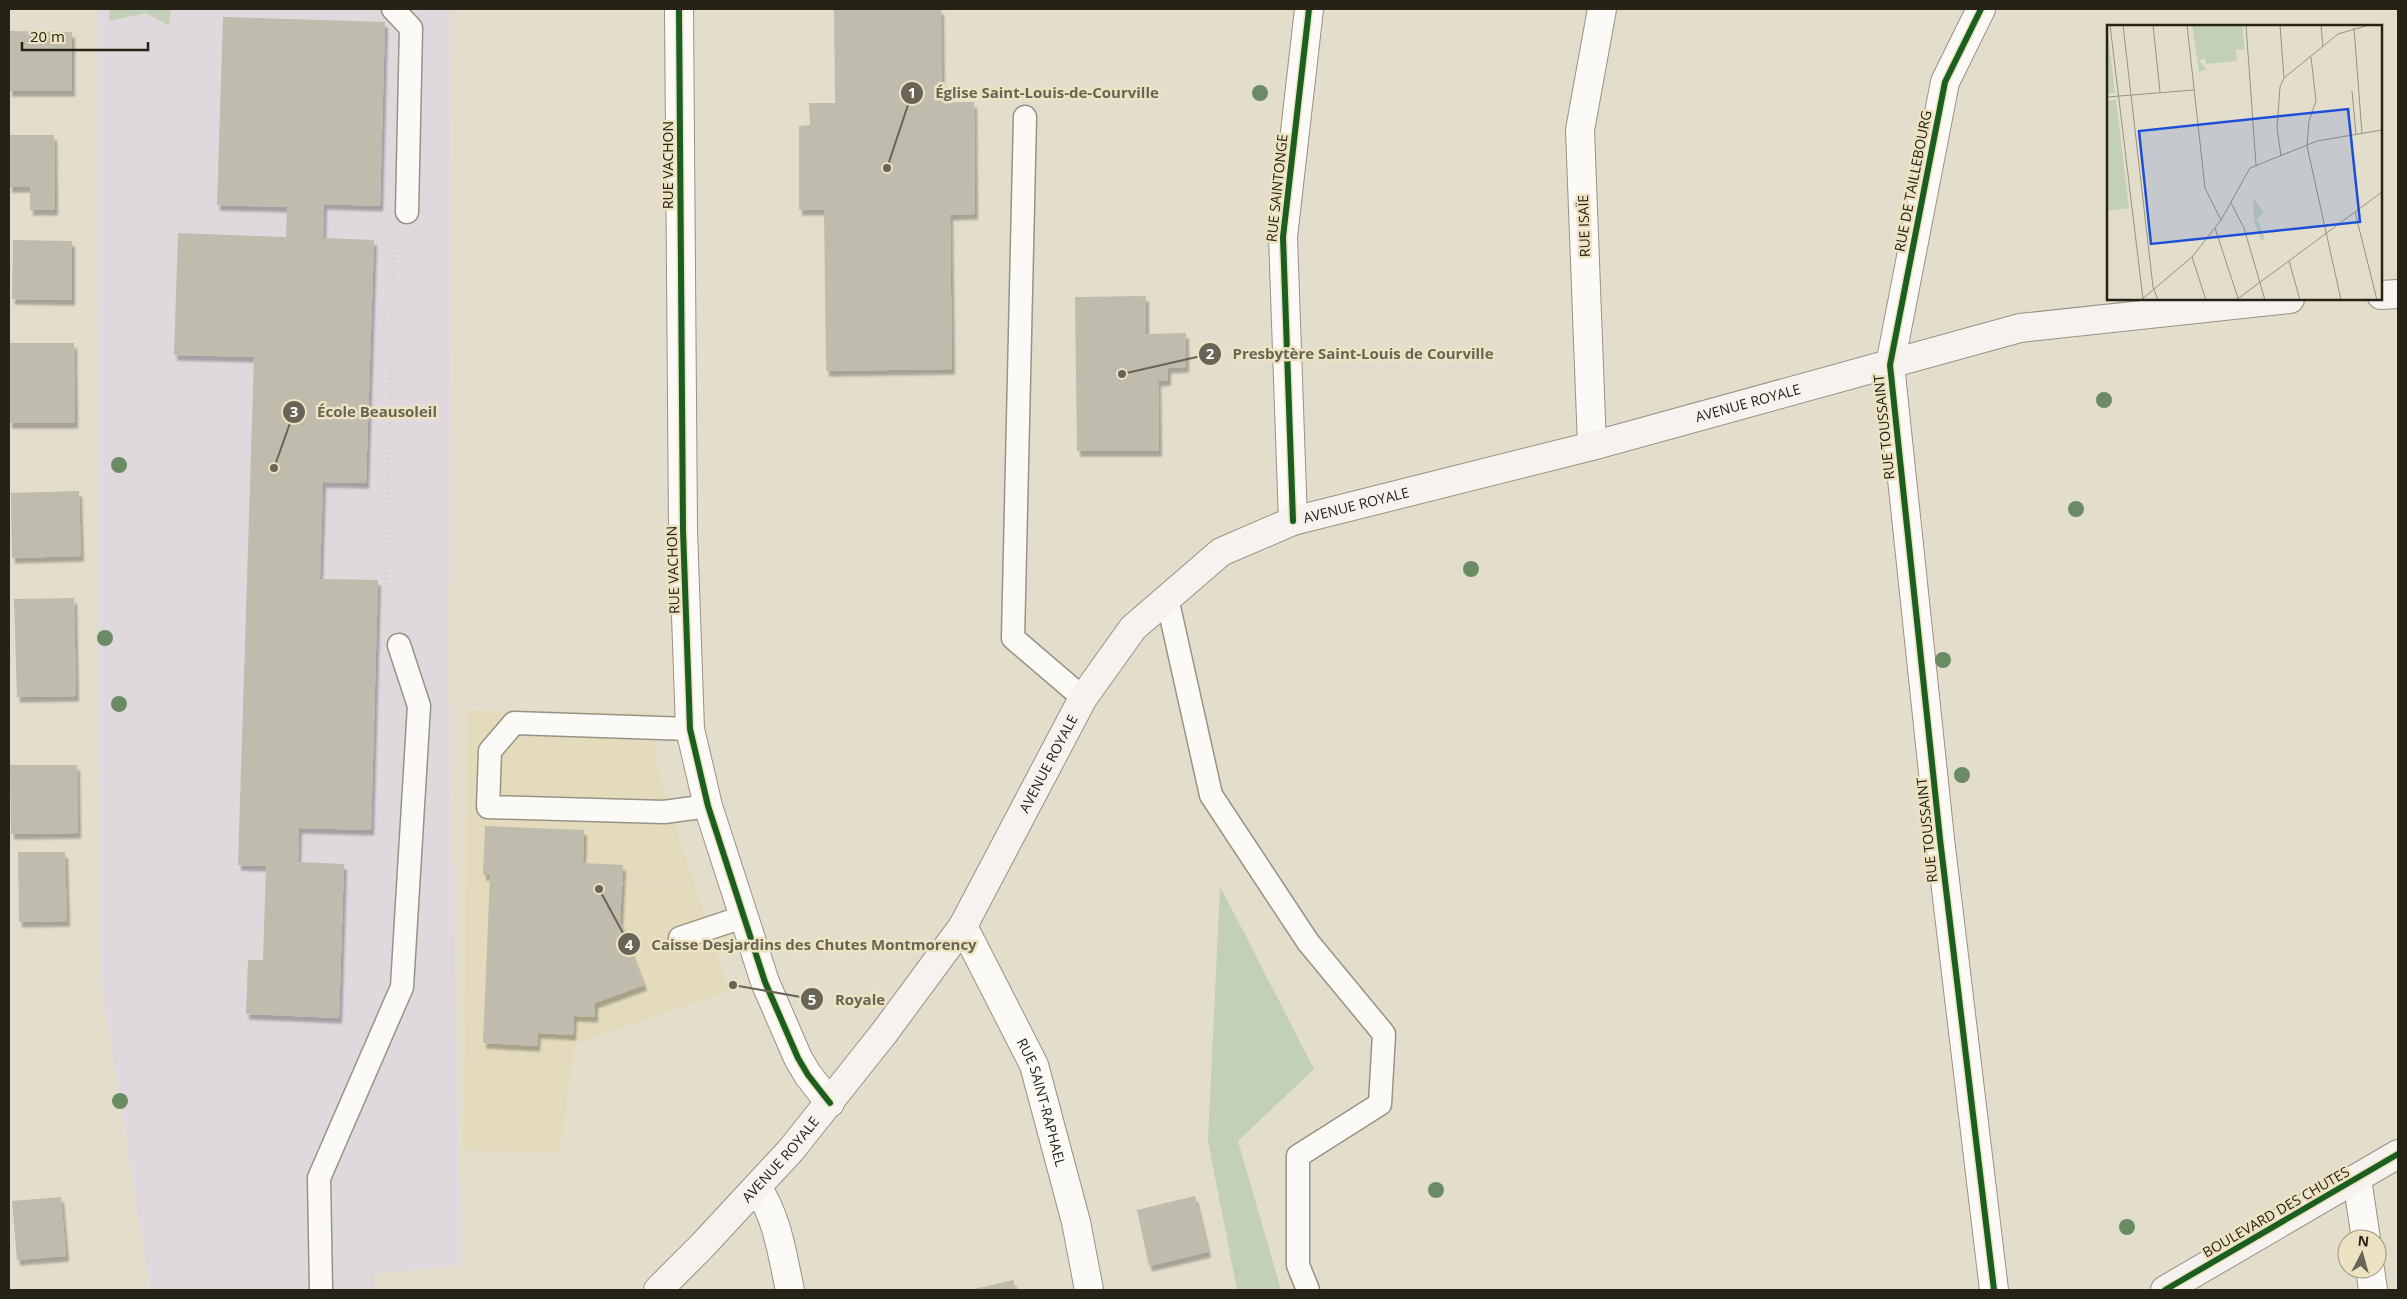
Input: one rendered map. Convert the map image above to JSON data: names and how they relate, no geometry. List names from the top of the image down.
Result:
{
  "streets": {
    "main road": ["AVENUE ROYALE", "BOULEVARD DES CHUTES"],
    "street": [
      "RUE VACHON",
      "RUE DE TAILLEBOURG",
      "RUE SAINTONGE",
      "RUE ISAÏE",
      "RUE TOUSSAINT",
      "RUE SAINT-RAPHAEL"
    ]
  },
  "crossings": [
    ["RUE VACHON", "AVENUE ROYALE"],
    ["RUE DE TAILLEBOURG", "AVENUE ROYALE"],
    ["RUE DE TAILLEBOURG", "RUE TOUSSAINT"],
    ["RUE SAINTONGE", "AVENUE ROYALE"],
    ["RUE ISAÏE", "AVENUE ROYALE"],
    ["AVENUE ROYALE", "RUE TOUSSAINT"],
    ["AVENUE ROYALE", "RUE SAINT-RAPHAEL"]
  ],
  "places": [
    "Église Saint-Louis-de-Courville",
    "Presbytère Saint-Louis de Courville",
    "École Beausoleil",
    "Caisse Desjardins des Chutes Montmorency",
    "Royale"
  ],
  "scale_bar": "20 m",
  "north": "top"
}
